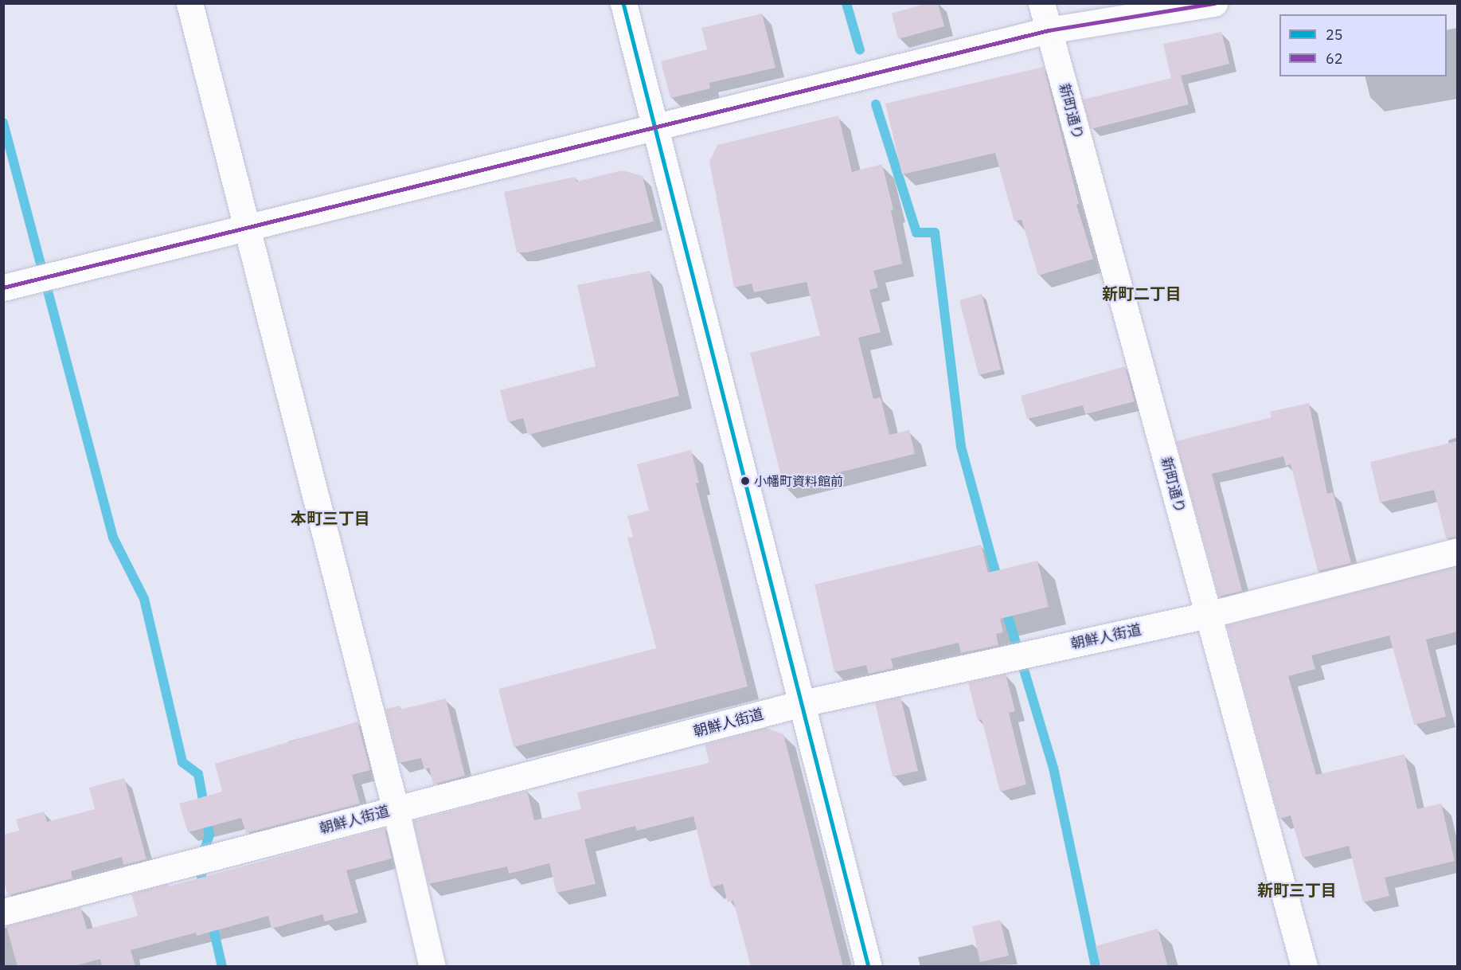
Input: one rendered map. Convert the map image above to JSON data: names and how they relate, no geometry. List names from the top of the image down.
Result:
{
  "streets": {
    "street": ["新町通り", "朝鮮人街道"]
  },
  "crossings": [
    ["新町通り", "朝鮮人街道"]
  ],
  "districts": ["新町二丁目", "本町三丁目", "新町三丁目"],
  "places": ["小幡町資料館前"],
  "lines": ["transit line 25", "transit line 62"],
  "legend": ["25", "62"]
}
